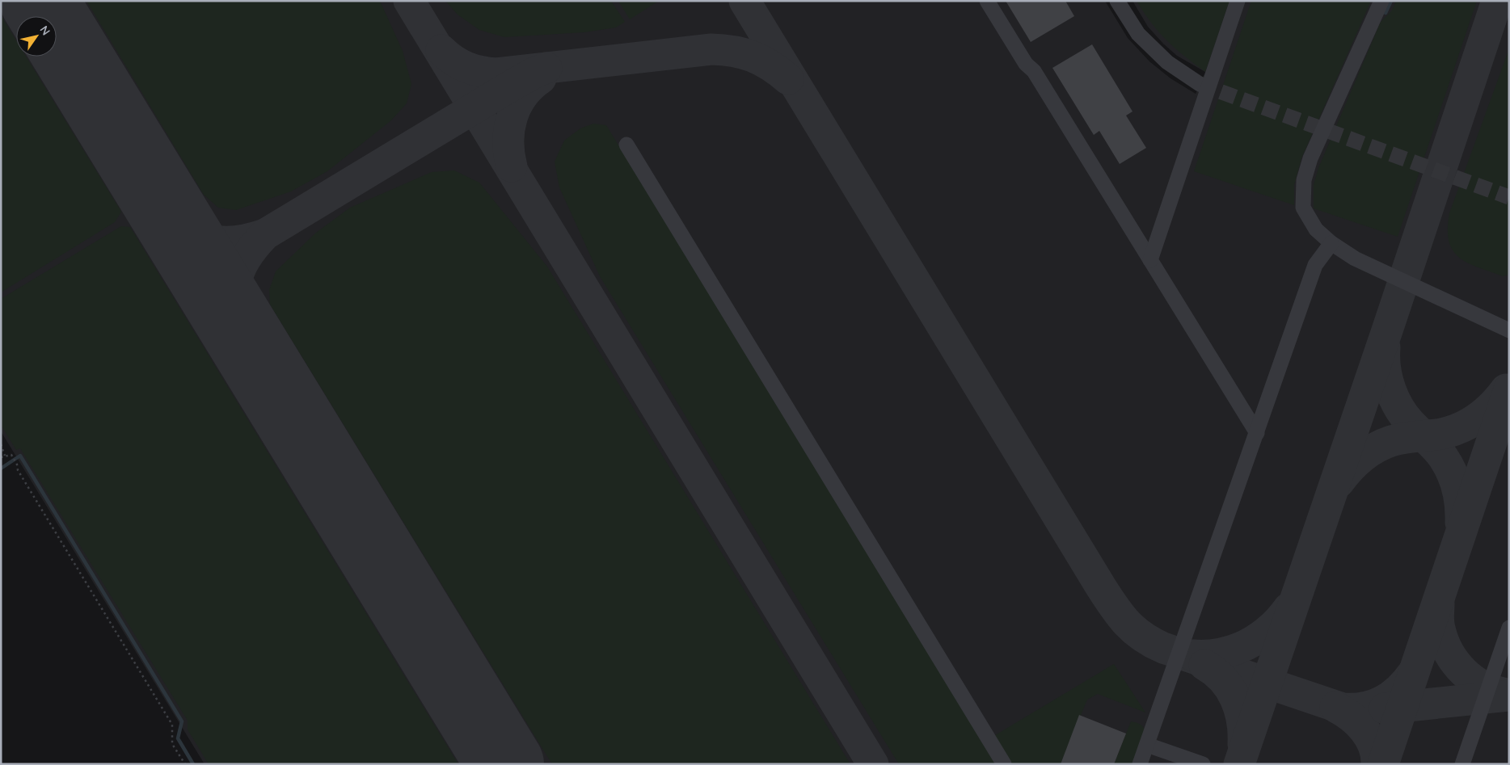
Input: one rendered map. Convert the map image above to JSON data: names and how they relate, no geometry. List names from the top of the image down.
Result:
{
  "north": "top right"
}
